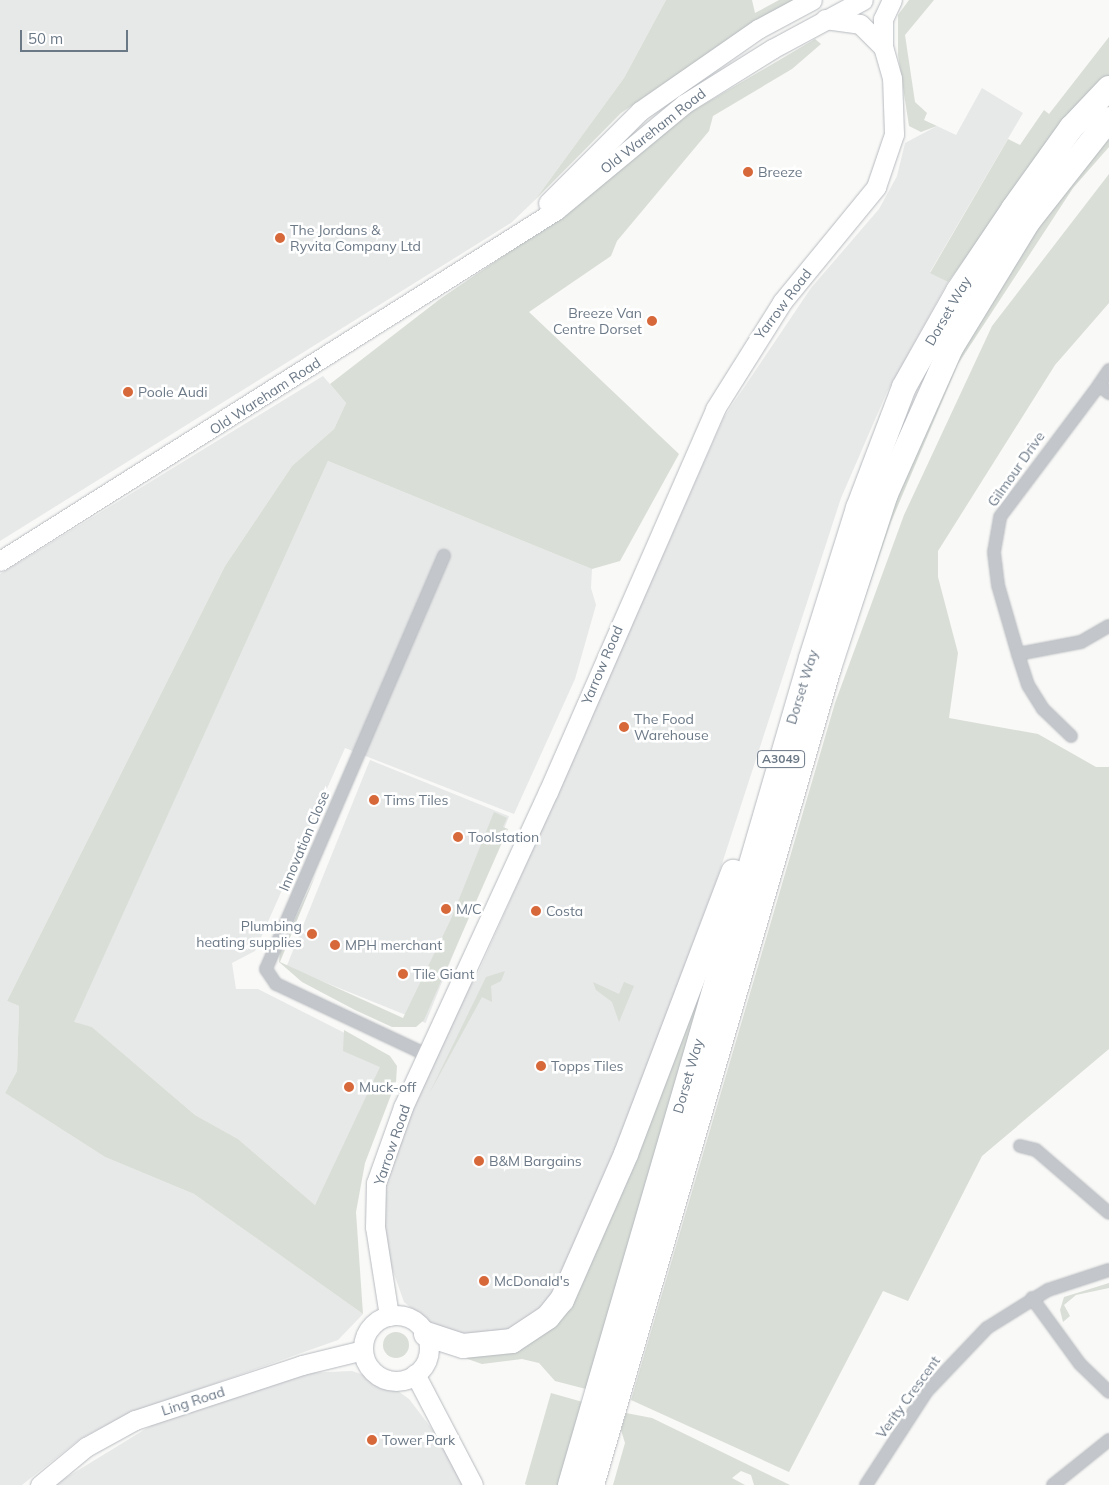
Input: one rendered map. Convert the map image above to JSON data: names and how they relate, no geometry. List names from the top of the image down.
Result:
{
  "streets": {
    "highway": ["Dorset Way", "A3049"],
    "street": [
      "Old Wareham Road",
      "Yarrow Road",
      "Gilmour Drive",
      "Innovation Close",
      "Verity Crescent",
      "Ling Road"
    ]
  },
  "crossings": [
    ["Old Wareham Road", "Yarrow Road"],
    ["Yarrow Road", "Innovation Close"],
    ["Yarrow Road", "Ling Road"]
  ],
  "places": [
    "Breeze",
    "The Jordans & Ryvita Company Ltd",
    "Breeze Van Centre Dorset",
    "Poole Audi",
    "The Food Warehouse",
    "Tims Tiles",
    "Toolstation",
    "M/C",
    "Costa",
    "Plumbing heating supplies",
    "MPH merchant",
    "Tile Giant",
    "Topps Tiles",
    "Muck-off",
    "B&M Bargains",
    "McDonald's",
    "Tower Park"
  ],
  "scale_bar": "50 m"
}
